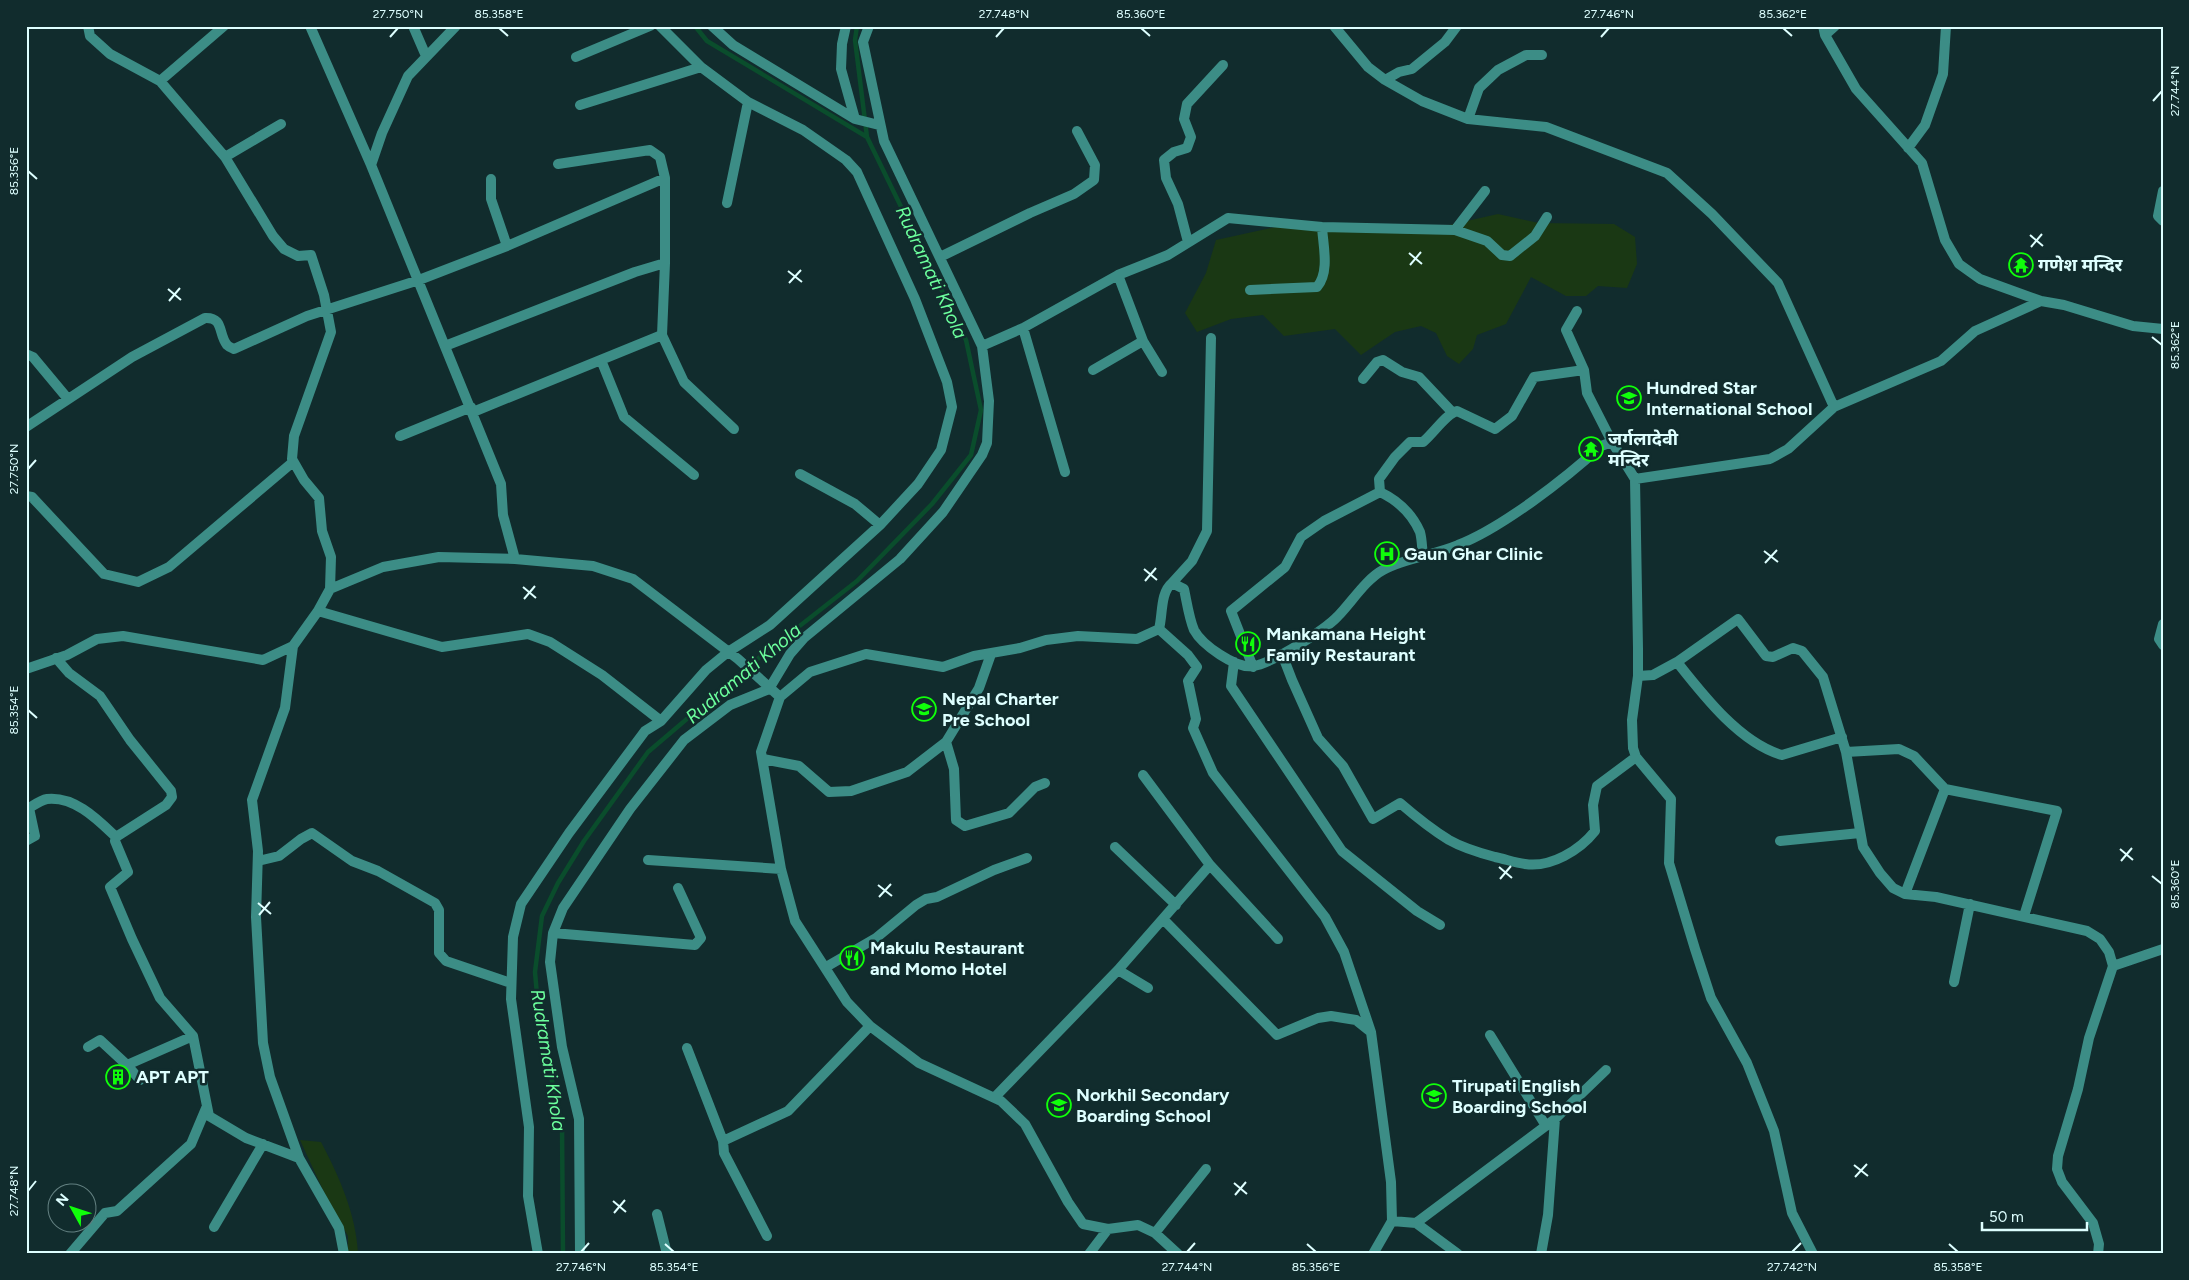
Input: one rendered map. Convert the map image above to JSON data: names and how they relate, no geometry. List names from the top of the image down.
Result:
{
  "water": ["Rudramati Khola"],
  "places": {
    "temple": ["गणेश मन्दिर", "जर्गलादेवी मन्दिर"],
    "school or university": [
      "Hundred Star International School",
      "Nepal Charter Pre School",
      "Tirupati English Boarding School",
      "Norkhil Secondary Boarding School"
    ],
    "hospital": ["Gaun Ghar Clinic"],
    "restaurant": ["Mankamana Height Family Restaurant", "Makulu Restaurant and Momo Hotel"],
    "building": ["APT APT"]
  },
  "scale_bar": "50 m",
  "north": "top left",
  "coordinates": [
    "27.750°N",
    "85.358°E",
    "27.748°N",
    "85.360°E",
    "27.746°N",
    "85.362°E",
    "27.744°N",
    "85.356°E",
    "85.354°E",
    "27.742°N"
  ]
}
